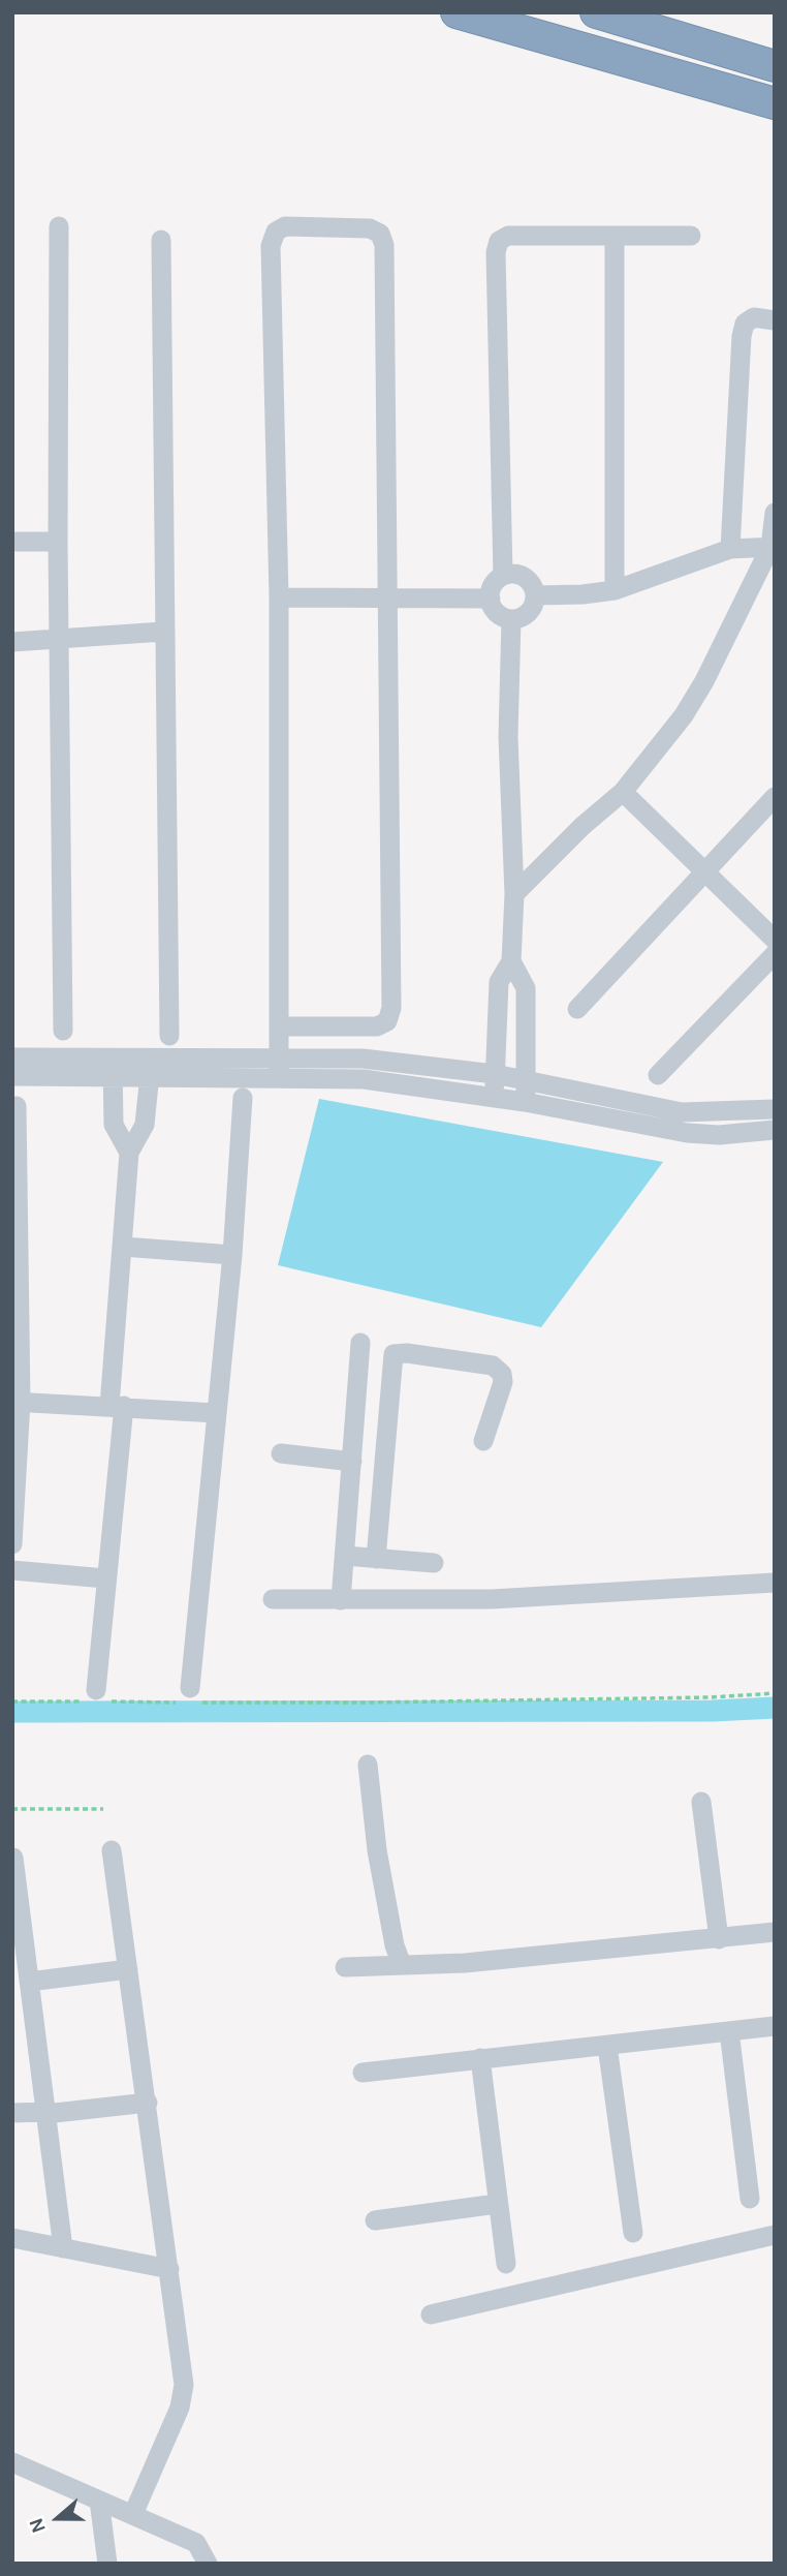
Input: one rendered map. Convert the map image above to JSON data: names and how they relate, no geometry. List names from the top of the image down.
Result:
{
  "north": "left"
}
